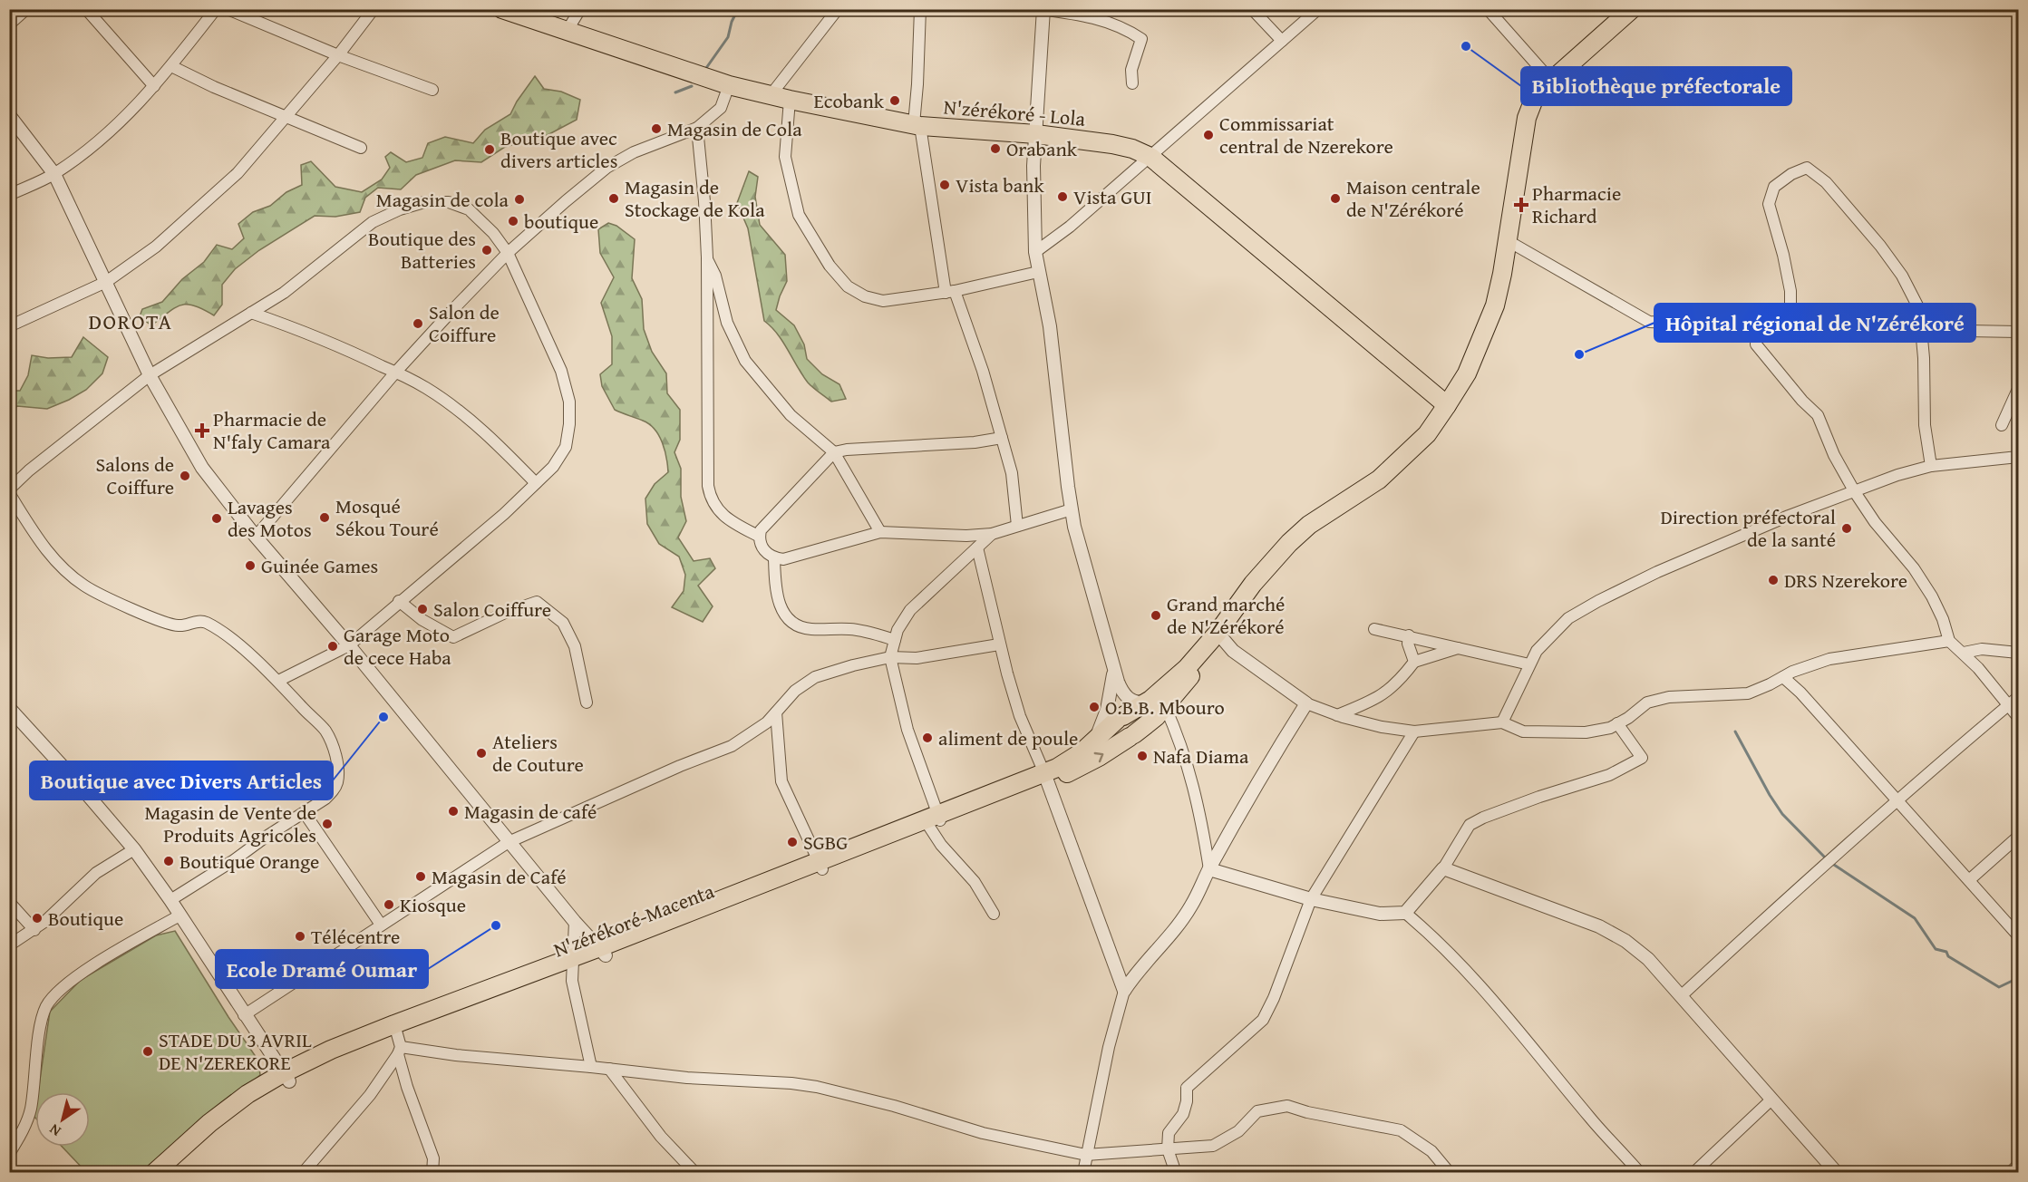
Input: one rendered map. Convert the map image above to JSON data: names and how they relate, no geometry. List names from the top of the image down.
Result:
{
  "streets": {
    "highway": ["N'zérékoré - Lola"]
  },
  "districts": ["DOROTA"],
  "places": {
    "other": [
      "Bibliothèque préfectorale",
      "Ecobank",
      "Magasin de Cola",
      "Commissariat central de Nzerekore",
      "Orabank",
      "Boutique avec divers articles",
      "Vista bank",
      "Vista GUI",
      "Magasin de Stockage de Kola",
      "Maison centrale de N'Zérékoré",
      "Magasin de cola",
      "boutique",
      "Boutique des Batteries",
      "Salon de Coiffure",
      "Hôpital régional de N'Zérékoré",
      "Salons de Coiffure",
      "Mosqué Sékou Touré",
      "Lavages des Motos",
      "Direction préfectoral de la santé",
      "Guinée Games",
      "DRS Nzerekore",
      "Salon Coiffure",
      "Grand marché de N'Zérékoré",
      "Garage Moto de cece Haba",
      "O.B.B. Mbouro",
      "Boutique avec Divers Articles",
      "aliment de poule",
      "Ateliers de Couture",
      "Nafa Diama",
      "Magasin de café",
      "Magasin de Vente de Produits Agricoles",
      "SGBG",
      "Boutique Orange",
      "Magasin de Café",
      "Kiosque",
      "Boutique",
      "Ecole Dramé Oumar",
      "Télécentre",
      "STADE DU 3 AVRIL DE N'ZEREKORE"
    ],
    "health": ["Pharmacie Richard", "Pharmacie de N'faly Camara"]
  },
  "north": "bottom left"
}
